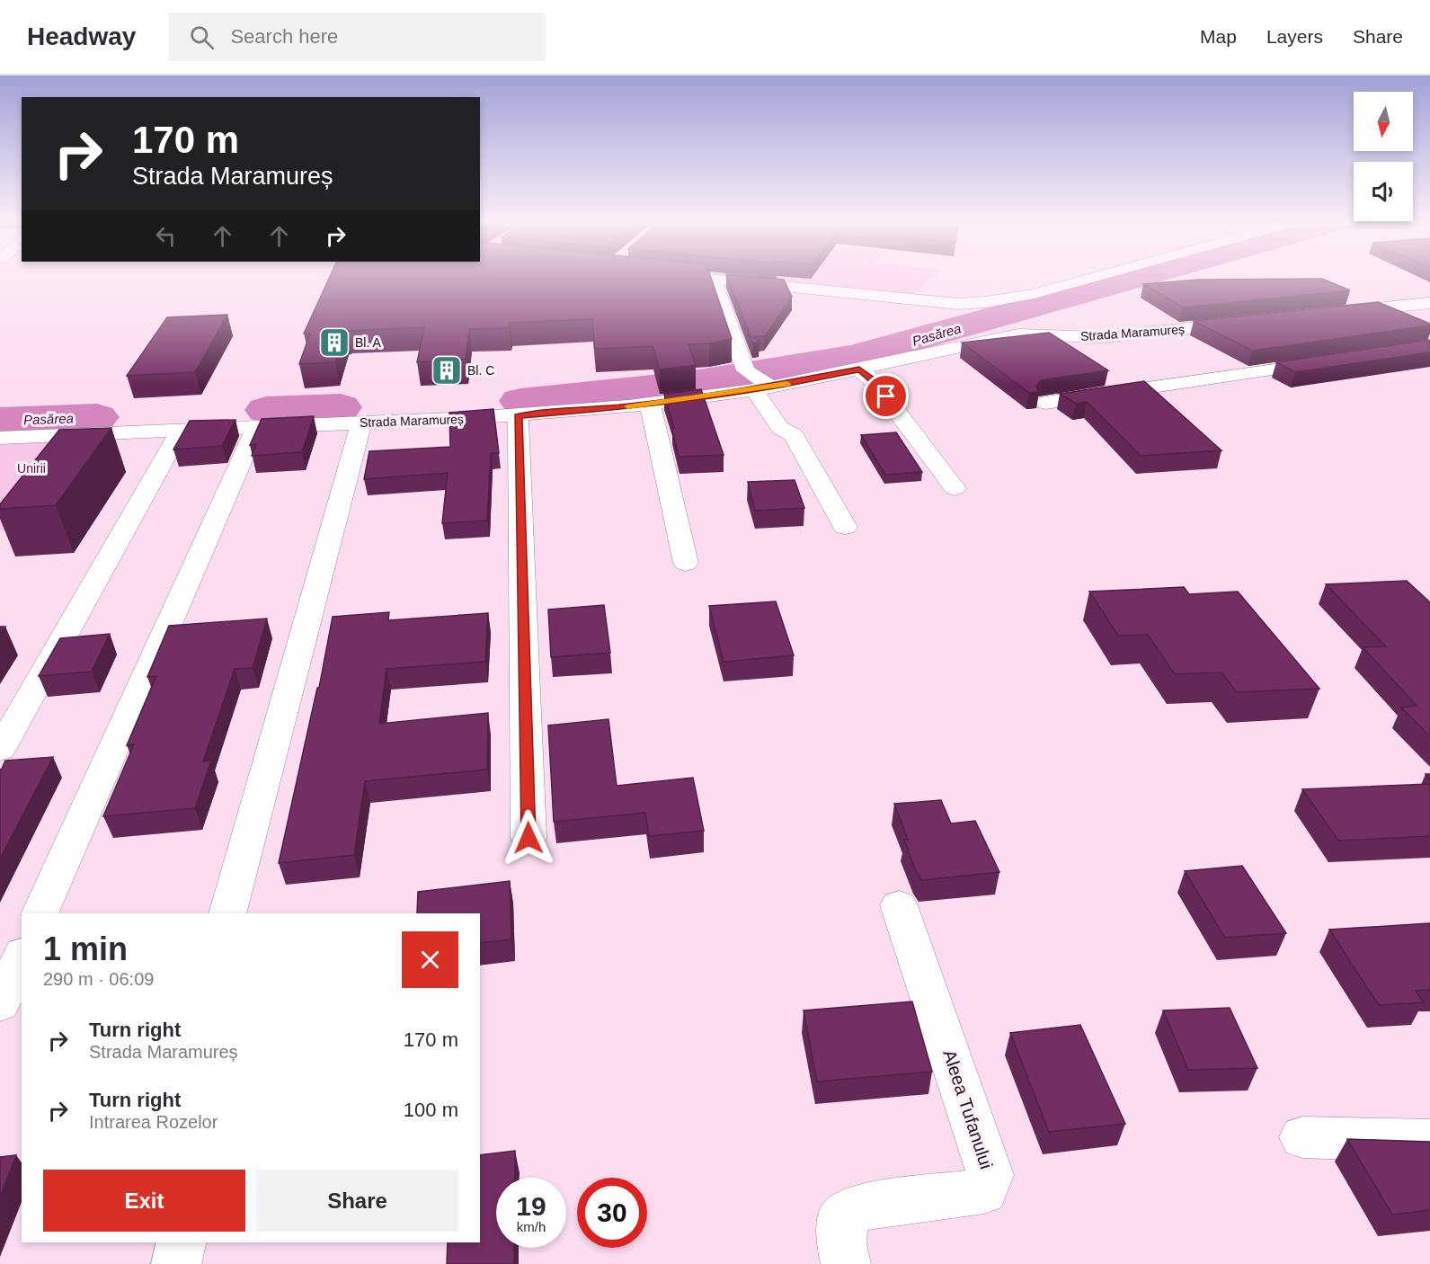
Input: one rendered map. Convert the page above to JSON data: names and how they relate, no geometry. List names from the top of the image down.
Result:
{
  "streets": {
    "street": ["Strada Maramureș", "Aleea Tufanului"]
  },
  "water": ["Pasărea"],
  "parks": ["Unirii"],
  "places": {
    "building": ["Bl. A", "Bl. C"]
  },
  "north": "bottom",
  "page": {
    "header": "Headway",
    "search": "Search here",
    "nav": ["Map", "Layers", "Share"],
    "turn": ["170 m", "Strada Maramureș"],
    "heading": ["1 min", "290 m · 06:09"],
    "list": [
      {
        "name": "Turn right",
        "note": "Strada Maramureș",
        "value": "170 m"
      },
      {
        "name": "Turn right",
        "note": "Intrarea Rozelor",
        "value": "100 m"
      }
    ],
    "buttons": ["Exit", "Share"],
    "speed": "19 km/h",
    "limit": "30"
  }
}
